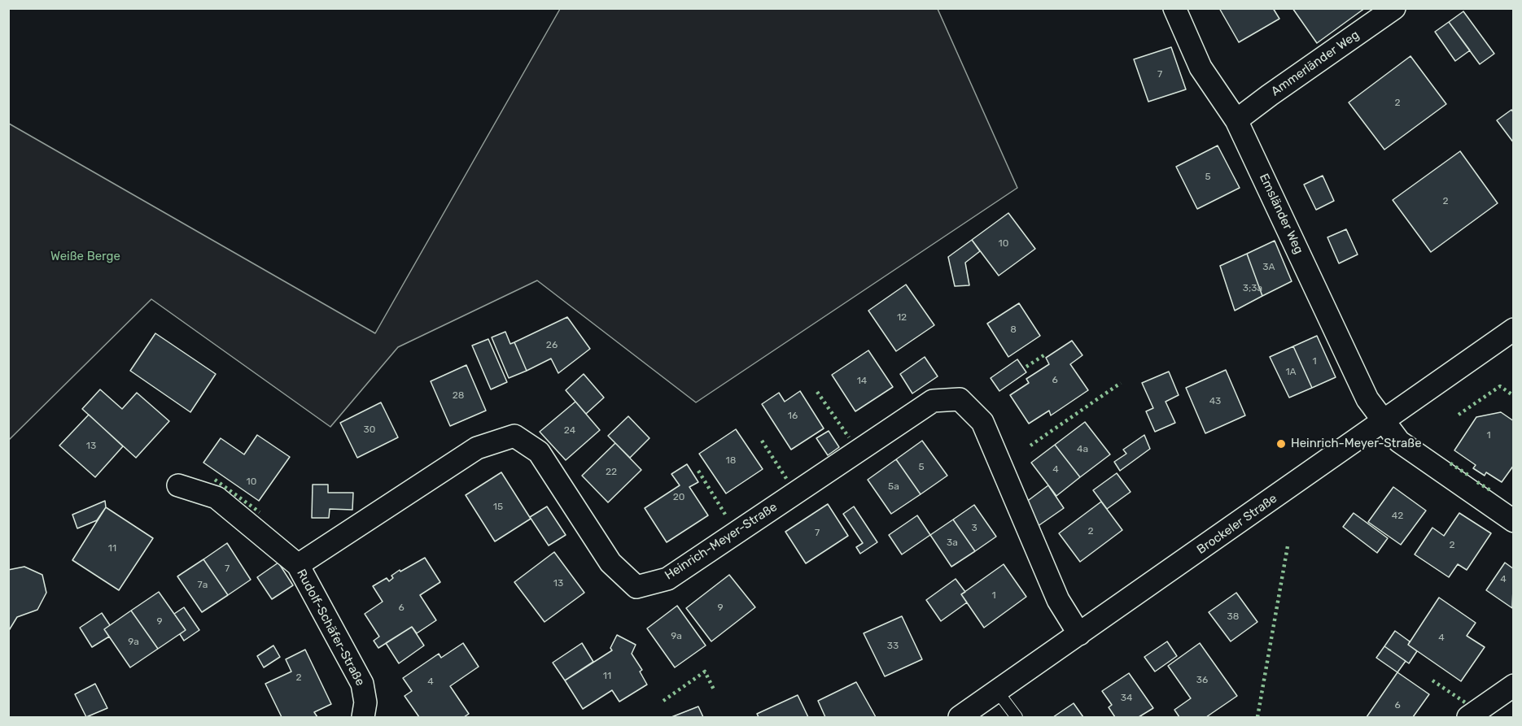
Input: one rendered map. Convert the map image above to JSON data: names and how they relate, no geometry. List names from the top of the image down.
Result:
{
  "streets": {
    "street": [
      "Ammerländer Weg",
      "Emsländer Weg",
      "Brockeler Straße",
      "Heinrich-Meyer-Straße",
      "Rudolf-Schäfer-Straße"
    ]
  },
  "crossings": [
    ["Ammerländer Weg", "Emsländer Weg"],
    ["Emsländer Weg", "Brockeler Straße"],
    ["Brockeler Straße", "Heinrich-Meyer-Straße"],
    ["Heinrich-Meyer-Straße", "Rudolf-Schäfer-Straße"]
  ],
  "parks": ["Weiße Berge"],
  "places": ["Heinrich-Meyer-Straße"],
  "house_numbers": [
    "7",
    "2",
    "5",
    "2",
    "10",
    "3A",
    "3;3a",
    "12",
    "8",
    "26",
    "1",
    "1A",
    "6",
    "14",
    "28",
    "43",
    "16",
    "30",
    "24",
    "1",
    "13",
    "4a",
    "18",
    "5",
    "4",
    "22",
    "10",
    "5a",
    "20",
    "15",
    "42",
    "3",
    "2",
    "7",
    "3a",
    "2",
    "11",
    "7",
    "4",
    "13",
    "7a",
    "1",
    "6",
    "9",
    "38",
    "9",
    "9a",
    "4",
    "9a",
    "33",
    "11",
    "2",
    "36",
    "4",
    "34",
    "6"
  ]
}
